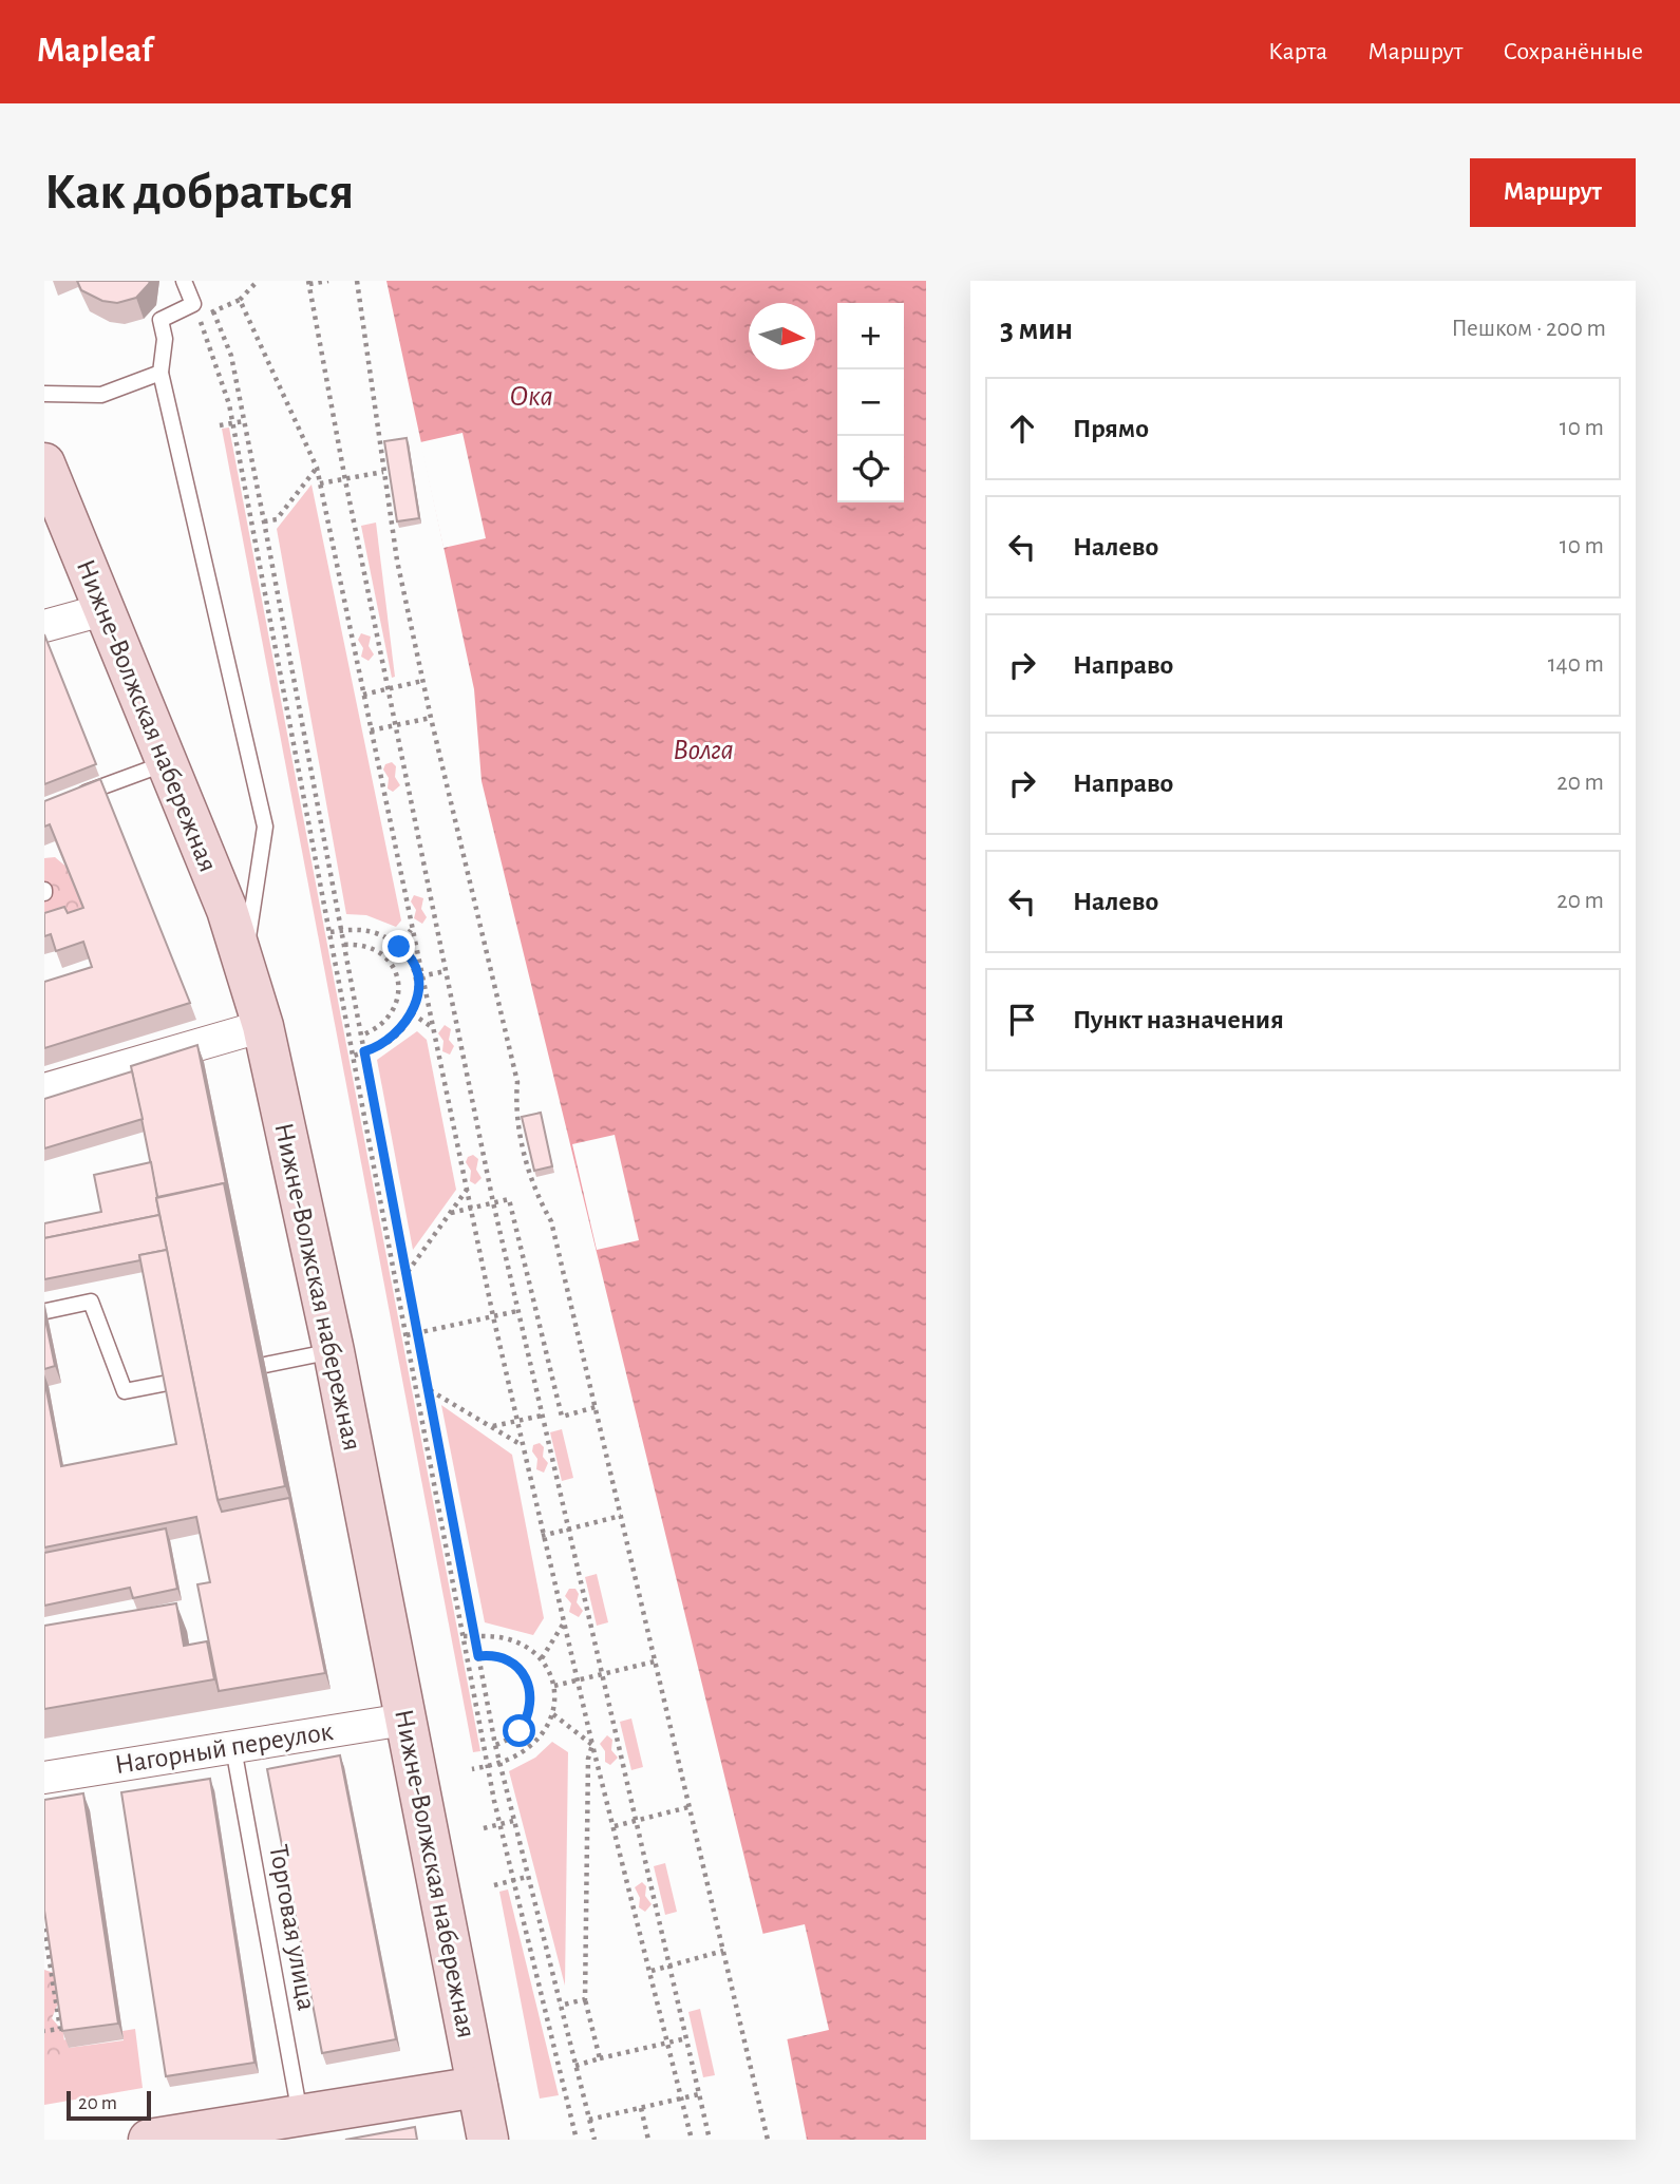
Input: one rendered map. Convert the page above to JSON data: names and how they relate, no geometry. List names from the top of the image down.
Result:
{
  "streets": {
    "main road": ["Нижне-Волжская набережная"],
    "street": ["Нагорный переулок"],
    "lane": ["Торговая улица"]
  },
  "crossings": [
    ["Нижне-Волжская набережная", "Нагорный переулок"],
    ["Нагорный переулок", "Торговая улица"]
  ],
  "water": ["Ока", "Волга"],
  "scale_bar": "20 m",
  "north": "right",
  "page": {
    "header": "Mapleaf",
    "nav": ["Карта", "Маршрут", "Сохранённые"],
    "buttons": "Маршрут",
    "title": "Как добраться",
    "heading": ["3 мин", "Пешком · 200 m"],
    "map_buttons": ["+", "−"],
    "list": [
      ["Прямо", "10 m"],
      ["Налево", "10 m"],
      ["Направо", "140 m"],
      ["Направо", "20 m"],
      ["Налево", "20 m"],
      "Пункт назначения"
    ],
    "scale": "20 m"
  }
}
